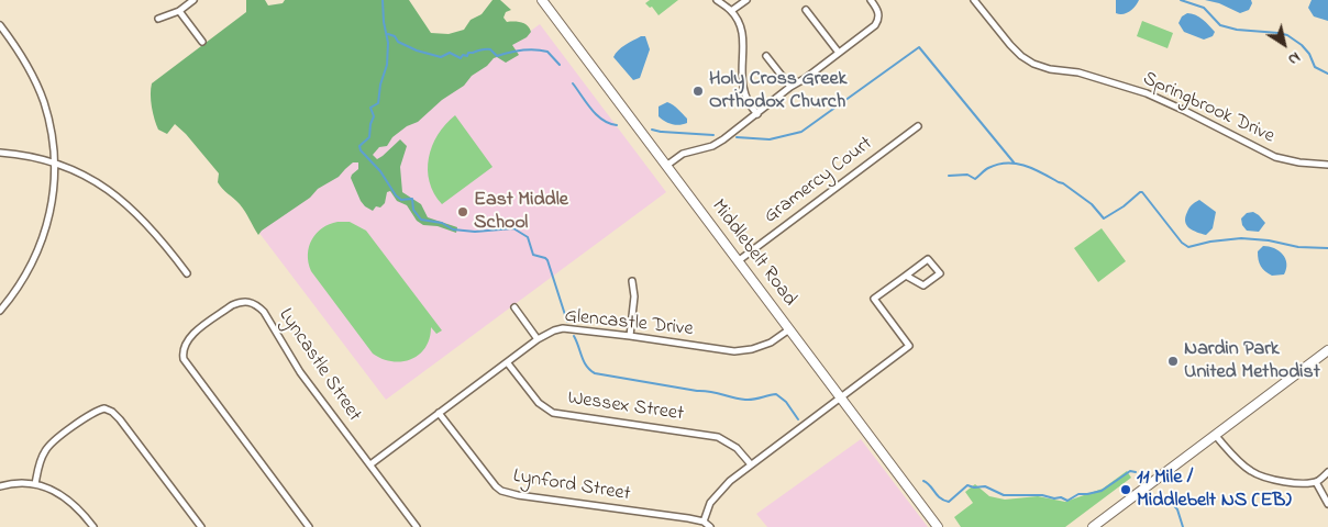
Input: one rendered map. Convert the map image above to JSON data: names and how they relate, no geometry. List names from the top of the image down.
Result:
{
  "streets": {
    "street": [
      "Springbrook Drive",
      "Gramercy Court",
      "Middlebelt Road",
      "Glencastle Drive",
      "Lyncastle Street",
      "Wessex Street",
      "Lynford Street"
    ]
  },
  "crossings": [
    ["Gramercy Court", "Middlebelt Road"],
    ["Middlebelt Road", "Glencastle Drive"],
    ["Glencastle Drive", "Lyncastle Street"],
    ["Glencastle Drive", "Wessex Street"],
    ["Glencastle Drive", "Lynford Street"]
  ],
  "places": [
    "Holy Cross Greek Orthodox Church",
    "East Middle School",
    "Nardin Park United Methodist",
    "11 Mile / Middlebelt NS (EB)"
  ],
  "north": "bottom right"
}
